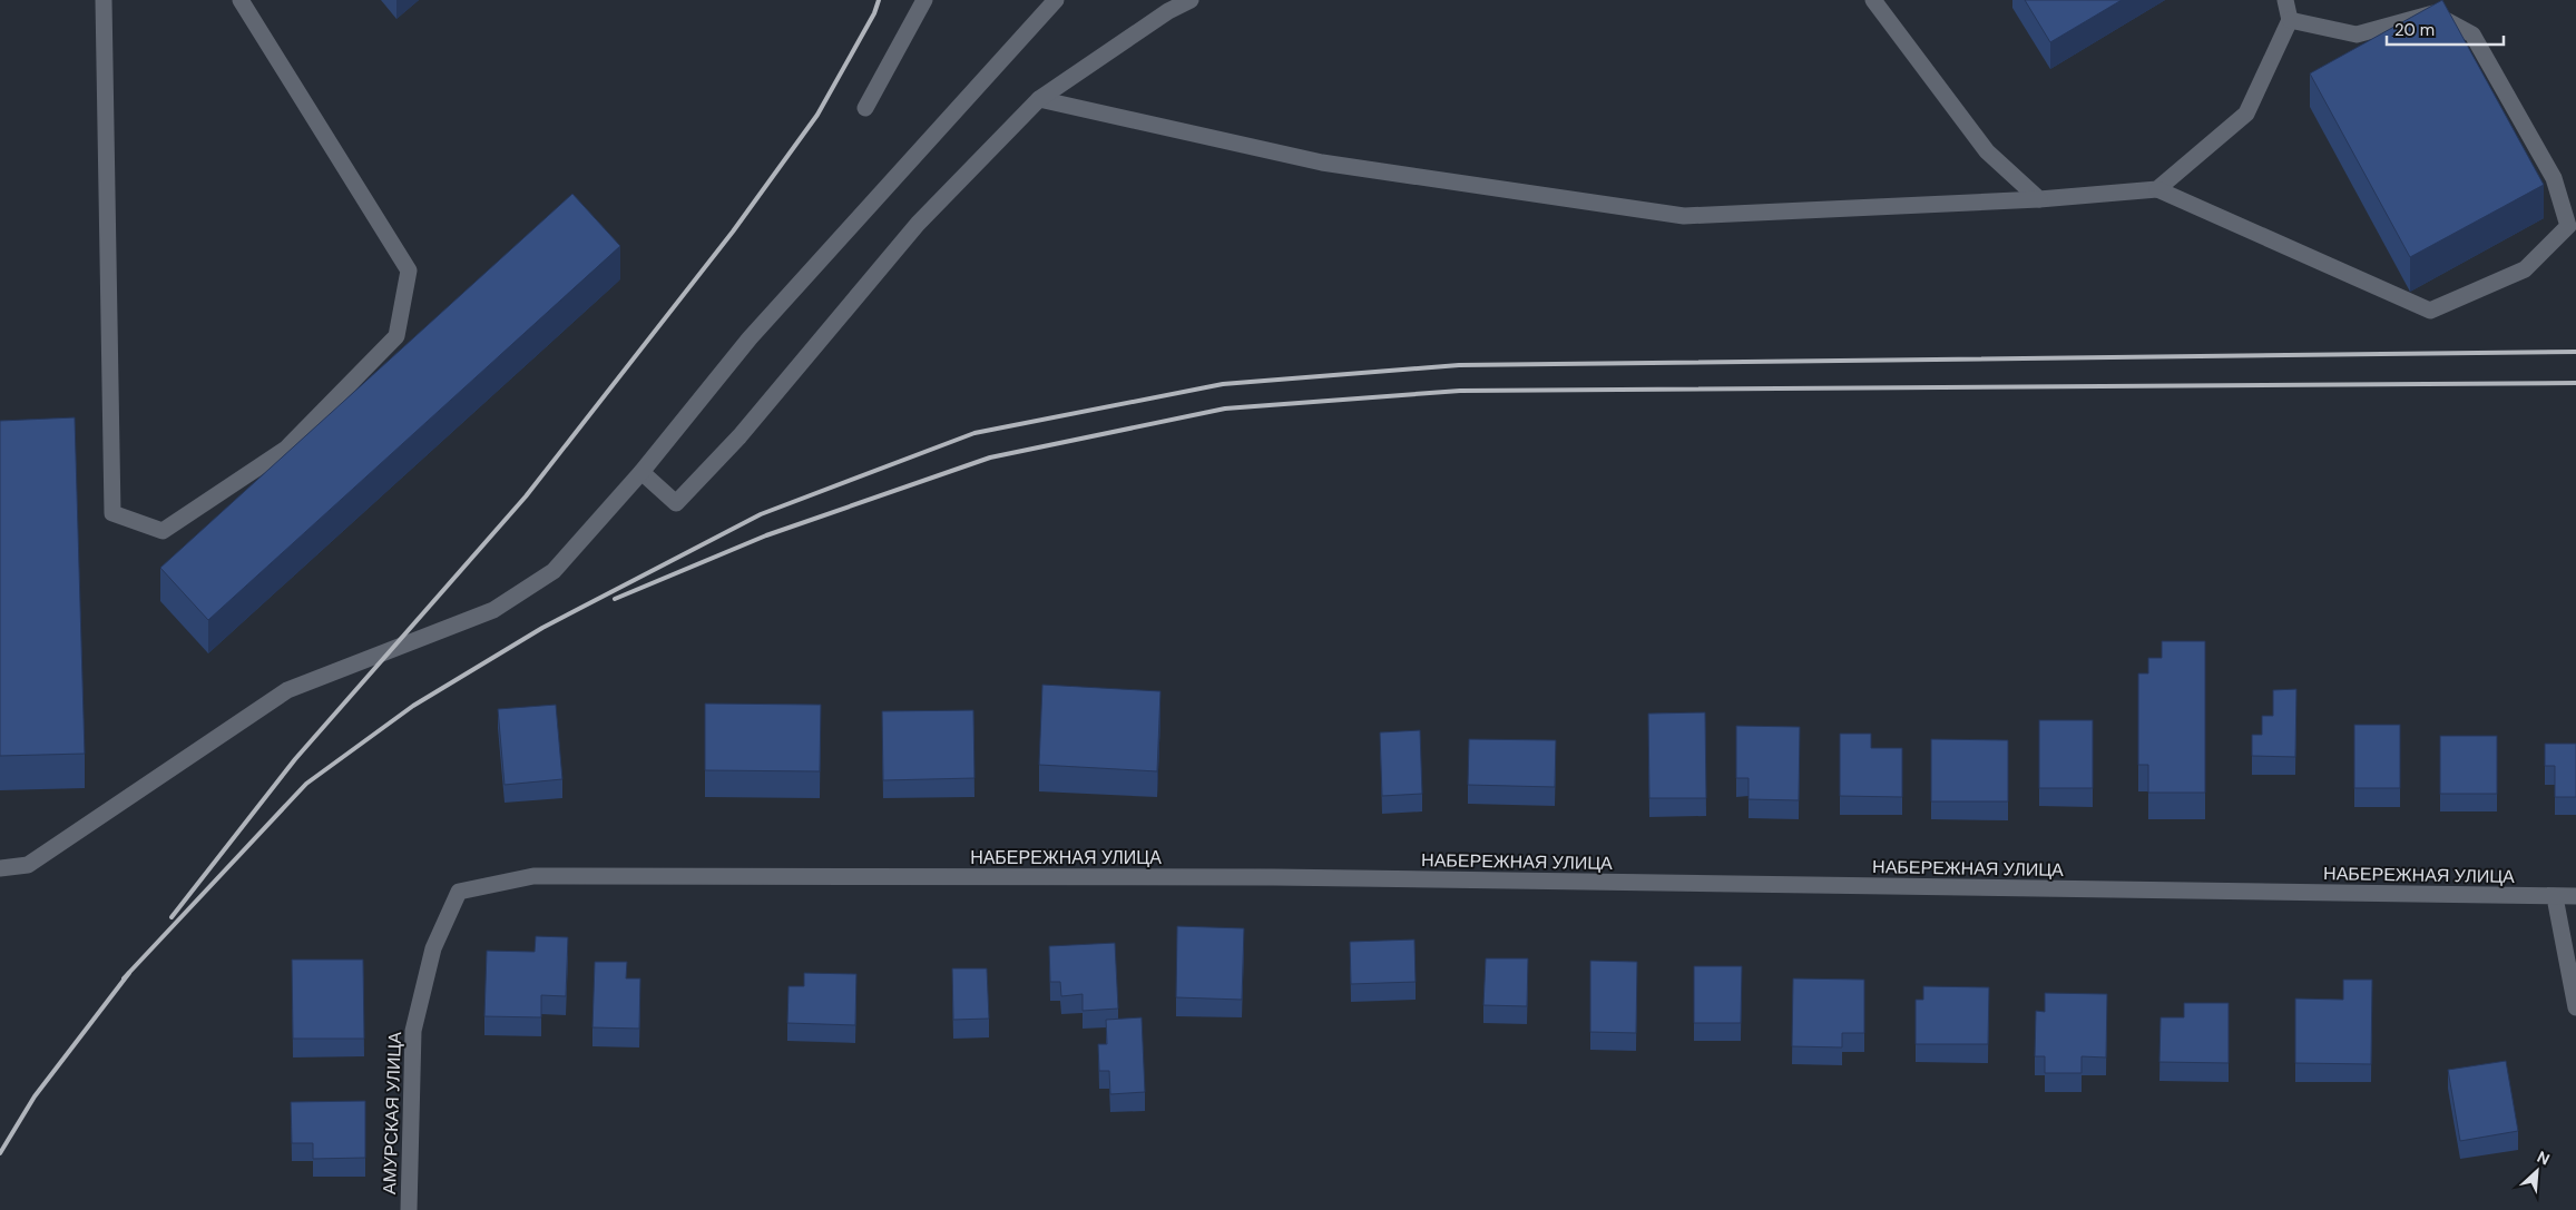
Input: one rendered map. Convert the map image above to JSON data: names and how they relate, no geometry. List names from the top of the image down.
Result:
{
  "streets": {
    "street": ["НАБЕРЕЖНАЯ УЛИЦА", "АМУРСКАЯ УЛИЦА"]
  },
  "crossings": [
    ["НАБЕРЕЖНАЯ УЛИЦА", "АМУРСКАЯ УЛИЦА"]
  ],
  "scale_bar": "20 m",
  "north": "top right"
}
